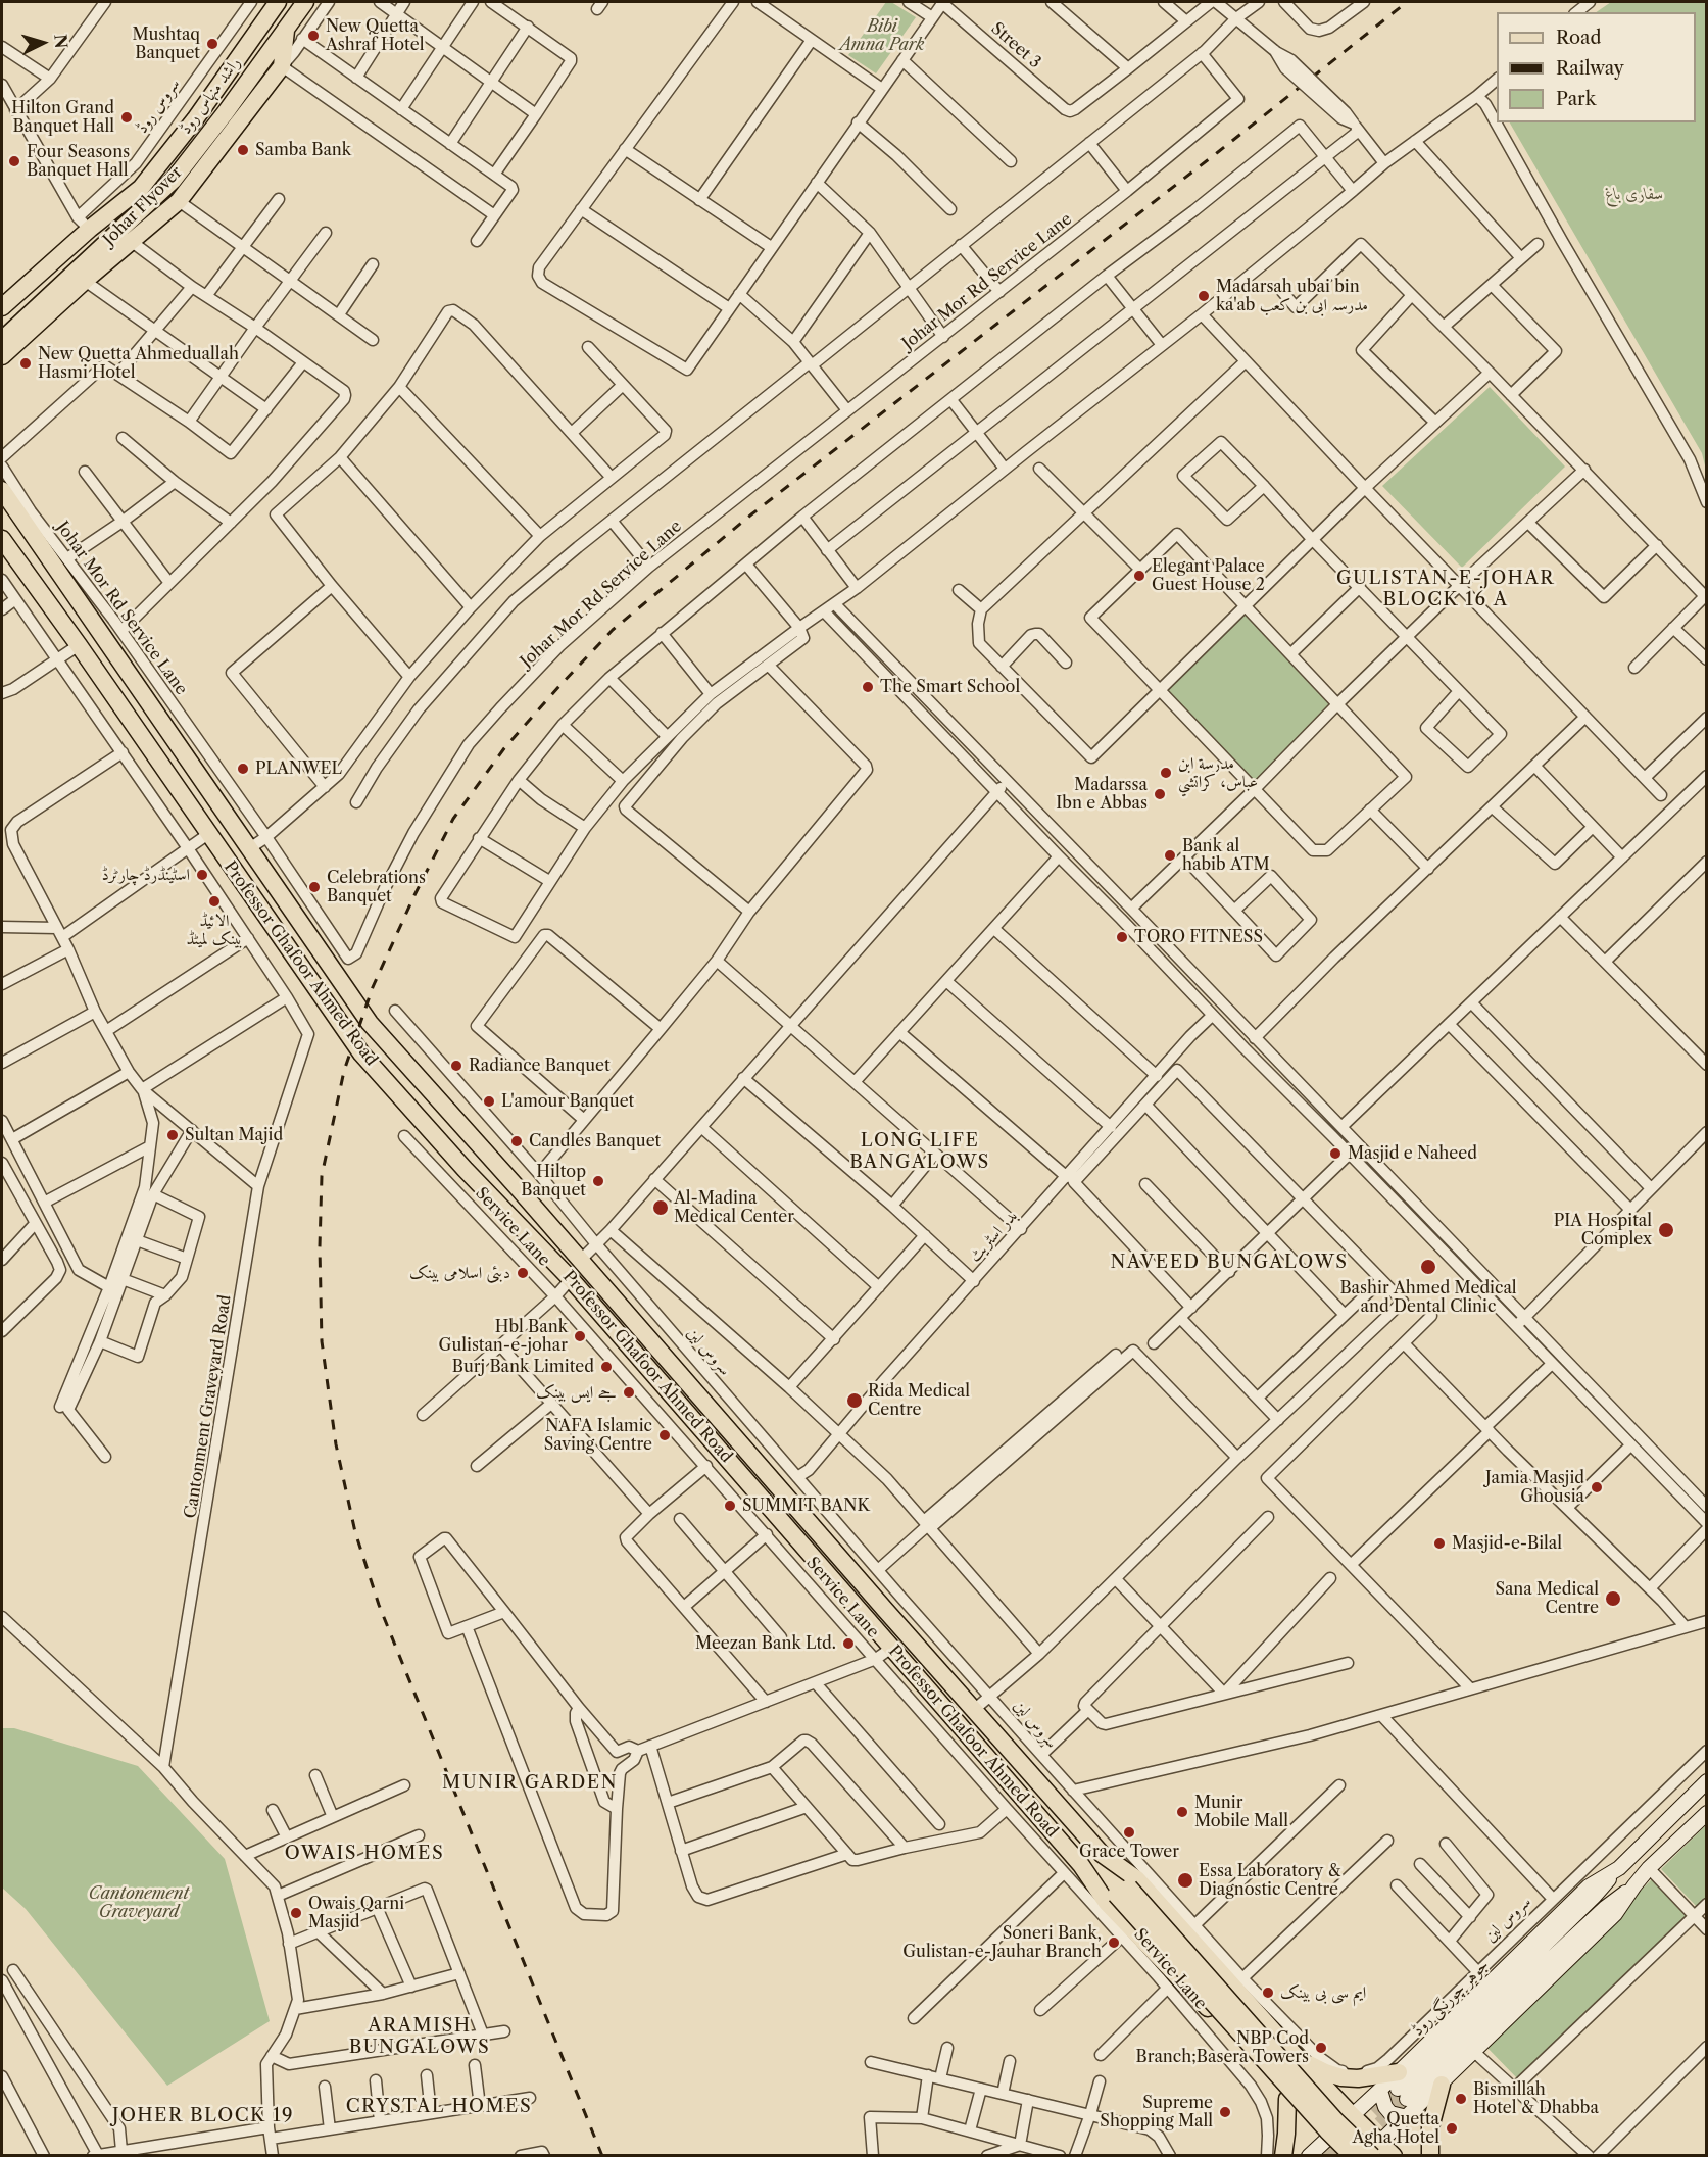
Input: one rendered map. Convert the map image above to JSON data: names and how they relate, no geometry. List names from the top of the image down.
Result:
{
  "streets": {
    "main road": [
      "راشد منہاس روڈ",
      "Johar Flyover",
      "Professor Ghafoor Ahmed Road",
      "جوہر چورنگی روڈ"
    ],
    "street": [
      "Street 3",
      "سروس روڈ",
      "Johar Mor Rd Service Lane",
      "Service Lane",
      "بدر اسٹریٹ",
      "سروس لین",
      "Cantonment Graveyard Road"
    ]
  },
  "crossings": [
    ["راشد منہاس روڈ", "سروس روڈ"],
    ["بدر اسٹریٹ", "سروس لین"]
  ],
  "districts": [
    "GULISTAN-E-JOHAR BLOCK 16 A",
    "LONG LIFE BANGALOWS",
    "NAVEED BUNGALOWS",
    "MUNIR GARDEN",
    "OWAIS HOMES",
    "ARAMISH BUNGALOWS",
    "CRYSTAL HOMES",
    "JOHER BLOCK 19"
  ],
  "parks": ["Bibi Amna Park", "سفاری باغ", "Cantonement Graveyard"],
  "places": [
    "New Quetta Ashraf Hotel",
    "Mushtaq Banquet",
    "Hilton Grand Banquet Hall",
    "Samba Bank",
    "Four Seasons Banquet Hall",
    "Madarsah ubai bin ka'ab مدرسہ ابی بن کعب",
    "New Quetta Ahmeduallah Hasmi Hotel",
    "Elegant Palace Guest House 2",
    "The Smart School",
    "PLANWEL",
    "مدرسة ابن عباس، كراتشي",
    "Madarssa Ibn e Abbas",
    "Bank al habib ATM",
    "اسٹینڈرڈ چارٹرڈ",
    "Celebrations Banquet",
    "الائیڈ بینک لمیٹڈ",
    "TORO FITNESS",
    "Radiance Banquet",
    "L'amour Banquet",
    "Sultan Majid",
    "Candles Banquet",
    "Masjid e Naheed",
    "Hiltop Banquet",
    "Al-Madina Medical Center",
    "PIA Hospital Complex",
    "Bashir Ahmed Medical and Dental Clinic",
    "دبئی اسلامی بینک",
    "Hbl Bank Gulistan-e-johar",
    "Burj Bank Limited",
    "جے ایس بینک",
    "Rida Medical Centre",
    "NAFA Islamic Saving Centre",
    "Jamia Masjid Ghousia",
    "SUMMIT BANK",
    "Masjid-e-Bilal",
    "Sana Medical Centre",
    "Meezan Bank Ltd.",
    "Munir Mobile Mall",
    "Grace Tower",
    "Essa Laboratory & Diagnostic Centre",
    "Owais Qarni Masjid",
    "Soneri Bank, Gulistan-e-Jauhar Branch",
    "ایم سی بی بینک",
    "NBP Cod Branch;Basera Towers",
    "Bismillah Hotel & Dhabba",
    "Supreme Shopping Mall",
    "Quetta Agha Hotel"
  ],
  "legend": ["Road", "Railway", "Park"],
  "north": "right"
}
